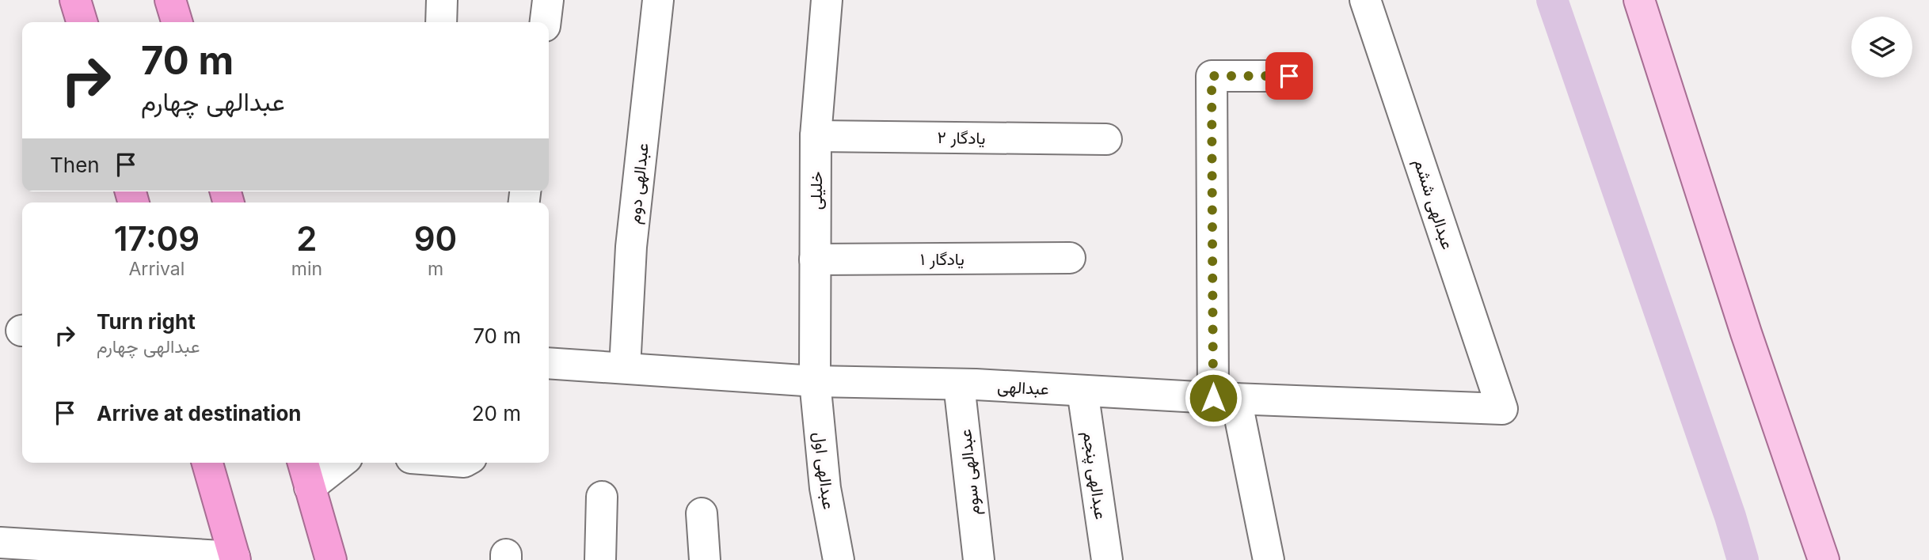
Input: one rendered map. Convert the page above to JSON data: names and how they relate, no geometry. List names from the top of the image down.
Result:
{
  "streets": {
    "street": [
      "یادگار ۲",
      "عبدالهی دوم",
      "خلیلی",
      "عبدالهی ششم",
      "یادگار ۱",
      "عبدالهی",
      "عبدالهی اول",
      "عبدالهی سوم",
      "عبدالهی پنجم"
    ]
  },
  "crossings": [
    ["یادگار ۲", "خلیلی"],
    ["عبدالهی دوم", "عبدالهی"],
    ["خلیلی", "یادگار ۱"],
    ["خلیلی", "عبدالهی"],
    ["خلیلی", "عبدالهی اول"],
    ["عبدالهی ششم", "عبدالهی"],
    ["عبدالهی", "عبدالهی اول"],
    ["عبدالهی", "عبدالهی سوم"],
    ["عبدالهی", "عبدالهی پنجم"]
  ],
  "page": {
    "turn": ["70 m", "عبدالهی چهارم"],
    "then": "Then",
    "eta": [
      "17:09",
      "Arrival",
      "2",
      "min",
      "90",
      "m"
    ],
    "list": [
      {
        "name": "Turn right",
        "note": "عبدالهی چهارم",
        "value": "70 m"
      },
      {
        "name": "Arrive at destination",
        "value": "20 m"
      }
    ]
  }
}
